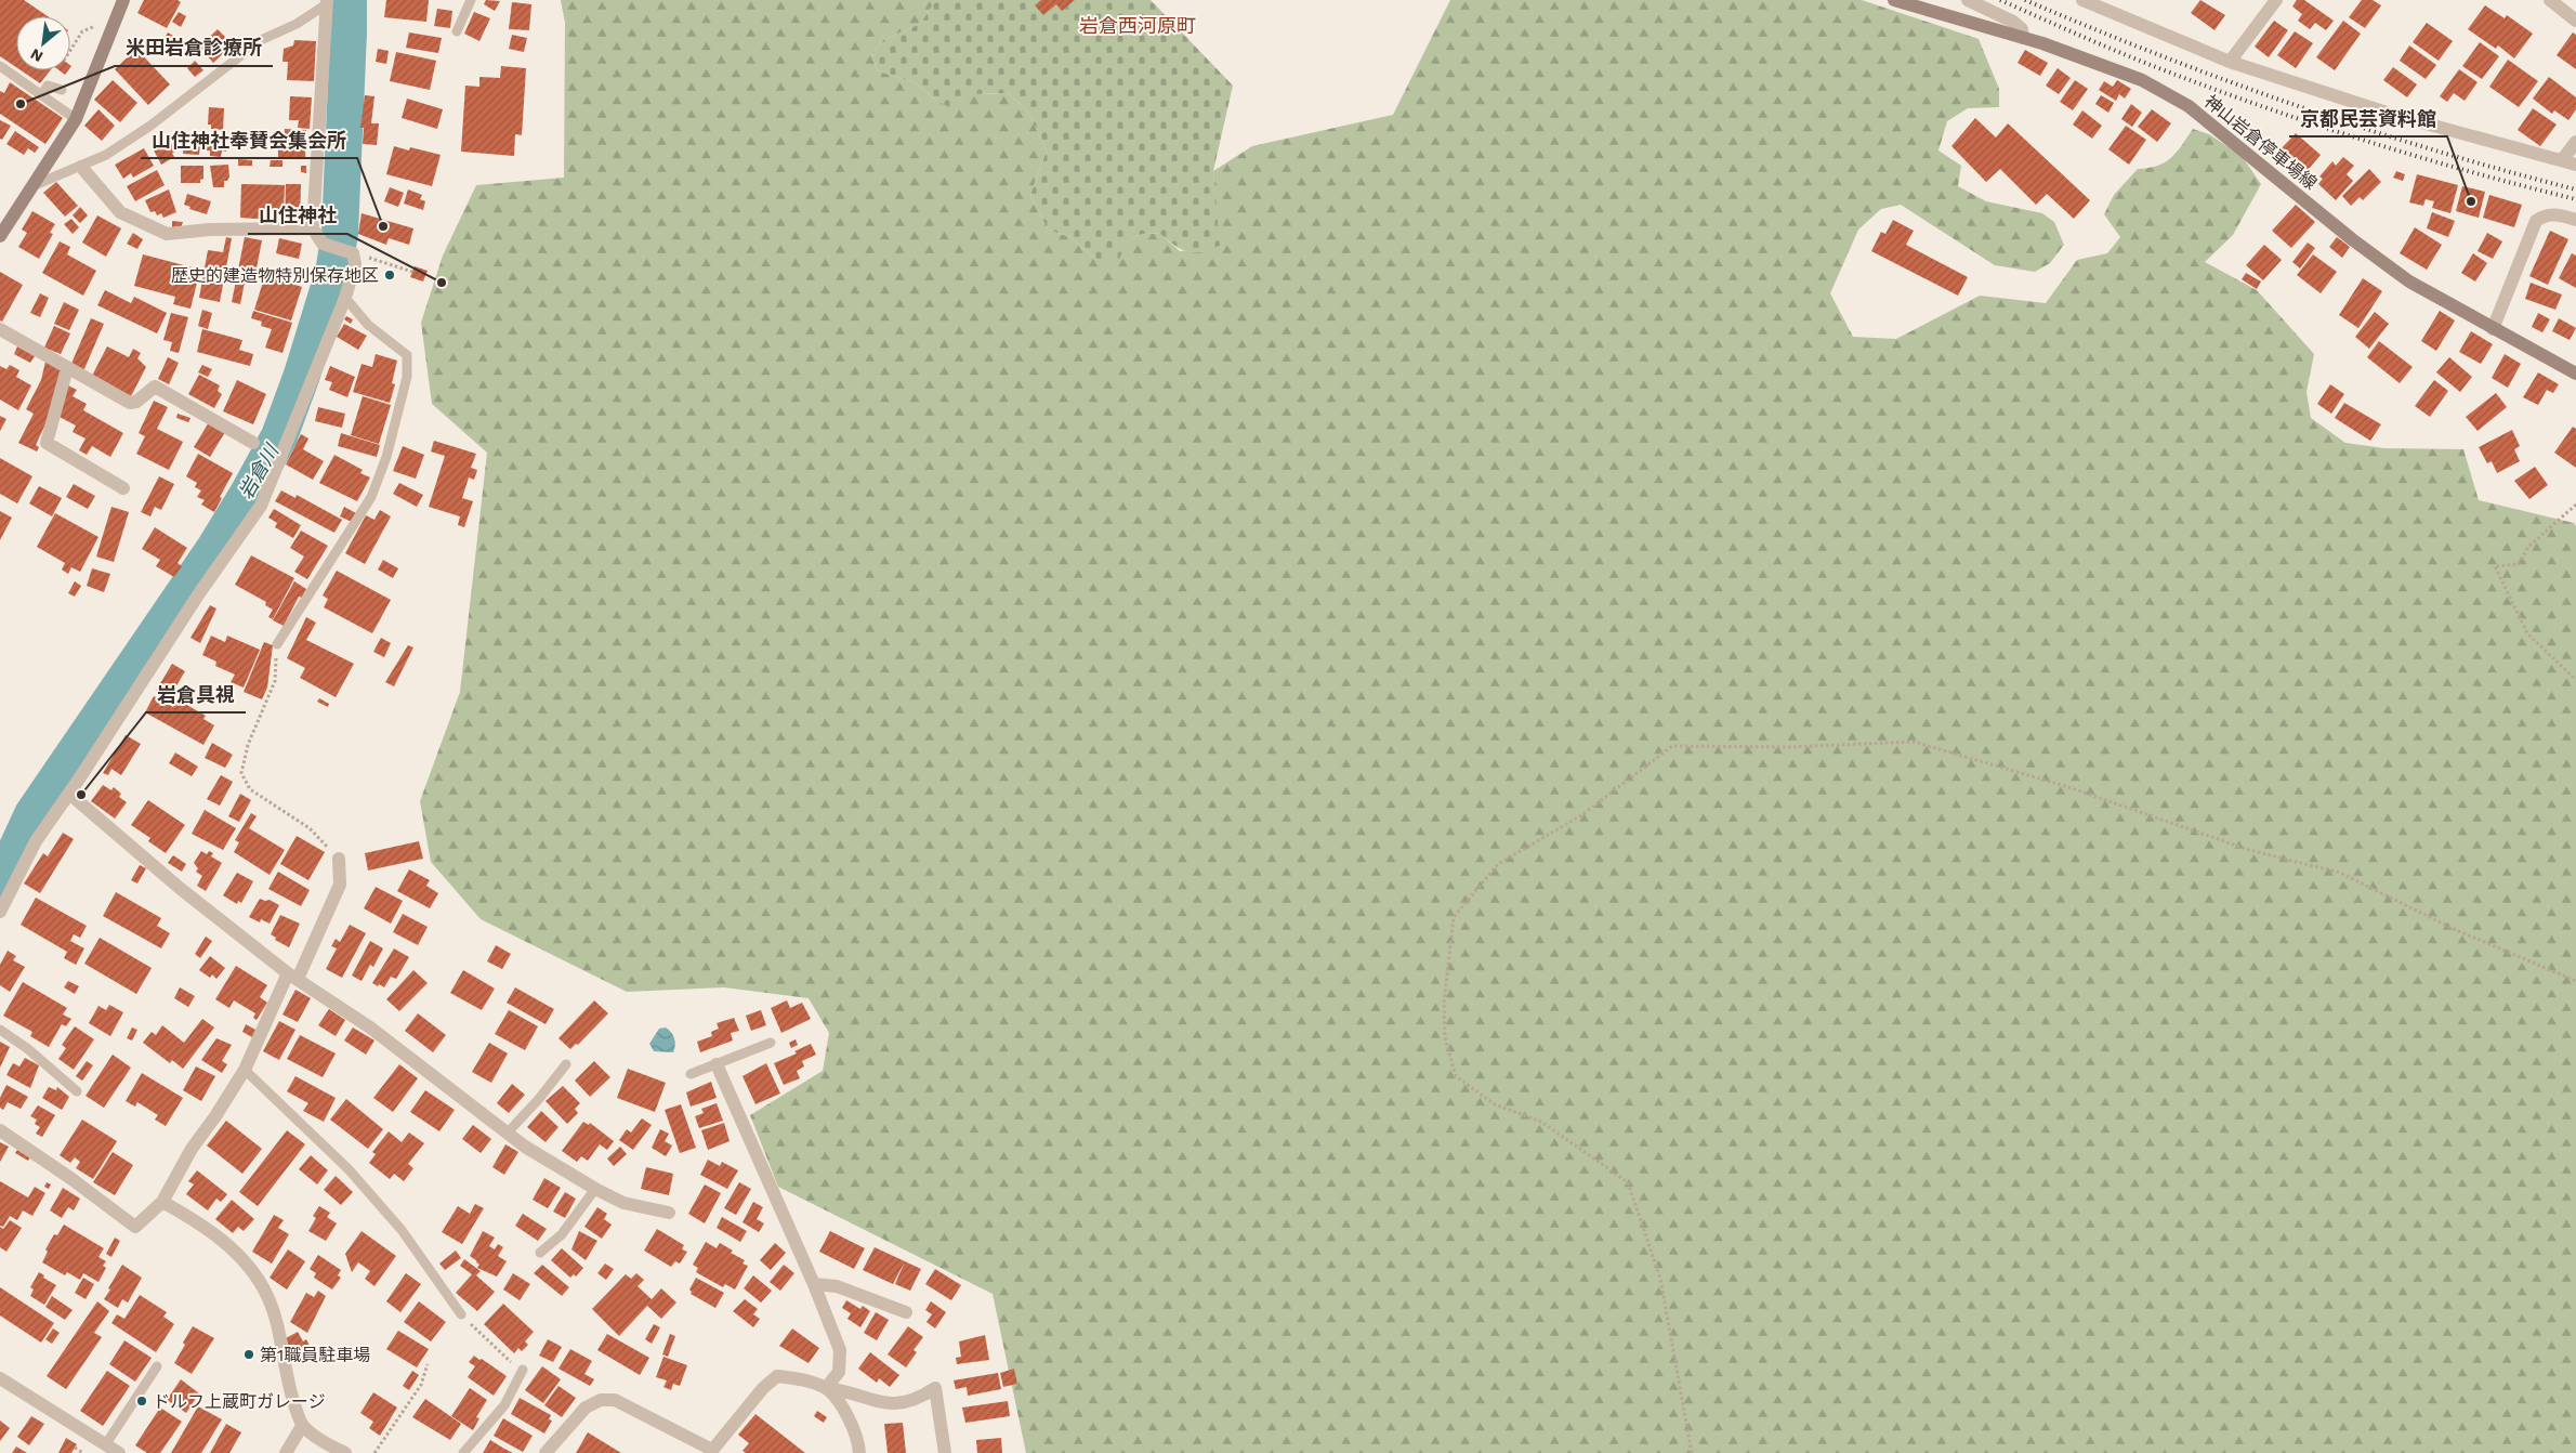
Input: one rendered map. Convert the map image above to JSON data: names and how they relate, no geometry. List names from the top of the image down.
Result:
{
  "streets": {
    "main road": ["神山岩倉停車場線"]
  },
  "districts": ["岩倉西河原町"],
  "water": ["岩倉川"],
  "places": [
    "米田岩倉診療所",
    "京都民芸資料館",
    "山住神社奉賛会集会所",
    "歴史的建造物特別保存地区",
    "山住神社",
    "岩倉具視",
    "第1職員駐車場",
    "ドルフ上蔵町ガレージ"
  ],
  "north": "bottom left"
}
